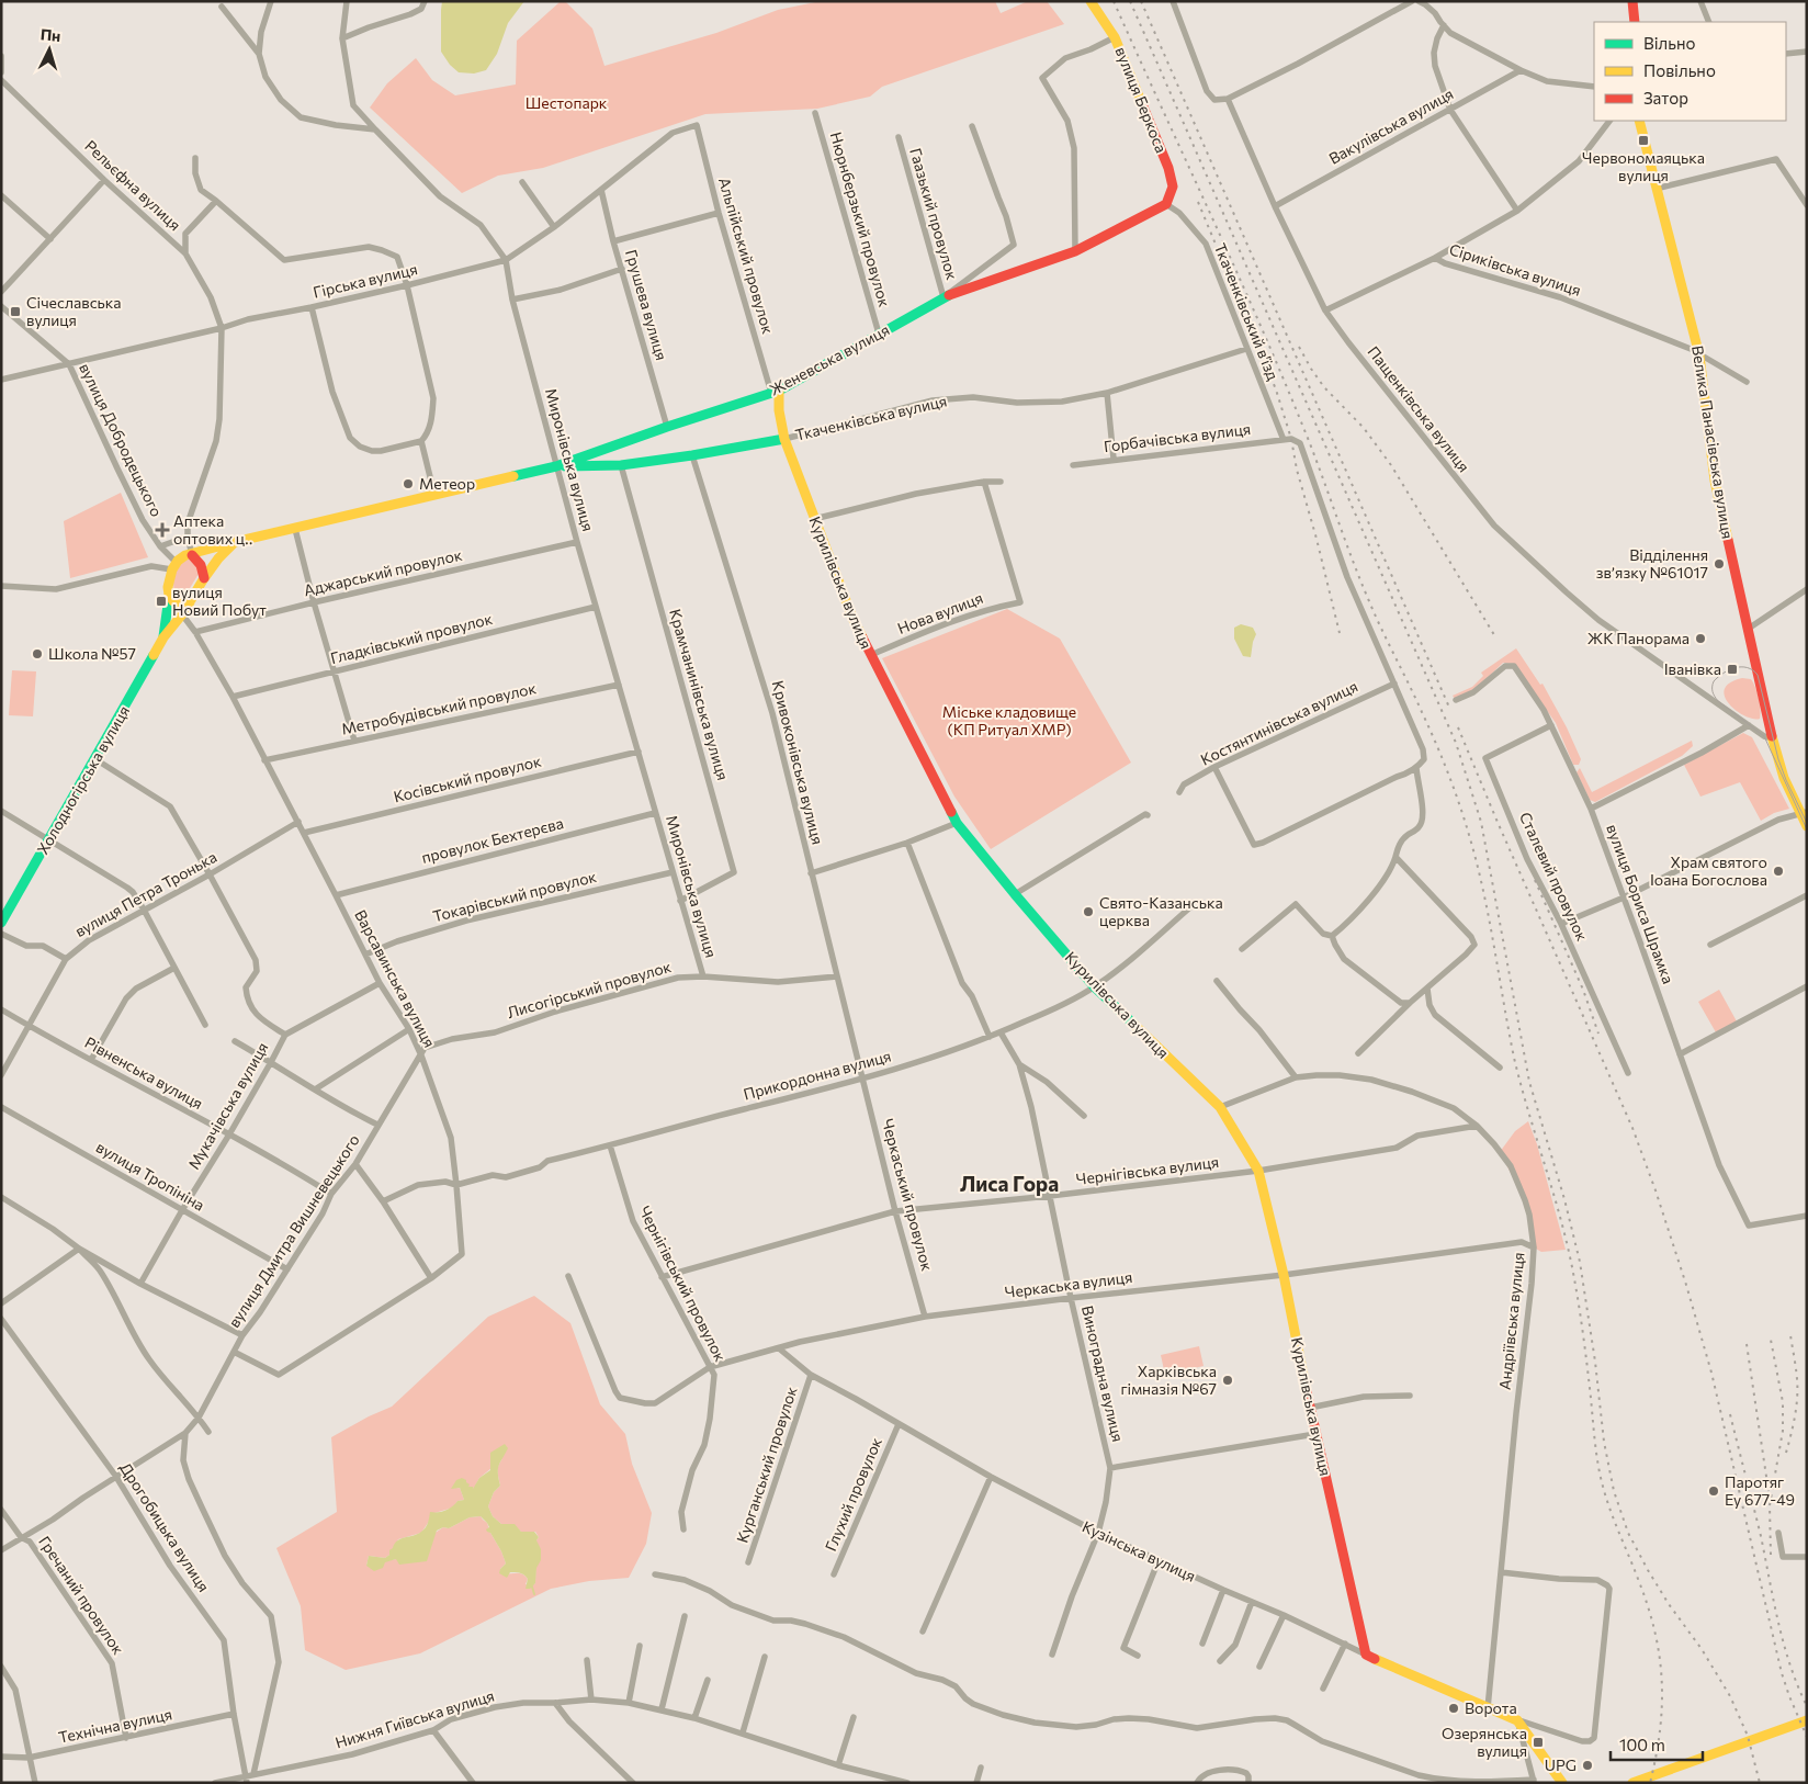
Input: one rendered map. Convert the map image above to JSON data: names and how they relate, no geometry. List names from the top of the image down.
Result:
{
  "streets": {
    "main road": [
      "вулиця Беркоса",
      "Женевська вулиця",
      "Ткаченківська вулиця",
      "Велика Панасівська вулиця",
      "Курилівська вулиця",
      "Холодногірська вулиця",
      "Кузінська вулиця"
    ],
    "street": [
      "Вакулівська вулиця",
      "Рельєфна вулиця",
      "Гаазький провулок",
      "Нюрнберзький провулок",
      "Альпійський провулок",
      "Сіриківська вулиця",
      "Гірська вулиця",
      "Грушева вулиця",
      "Ткаченківський в'їзд",
      "Пащенківська вулиця",
      "Горбачівська вулиця",
      "вулиця Добродецького",
      "Миронівська вулиця",
      "Аджарський провулок",
      "Нова вулиця",
      "Гладківський провулок",
      "Крамчанинівська вулиця",
      "Метробудівський провулок",
      "Костянтинівська вулиця",
      "Кривоконівська вулиця",
      "Косівський провулок",
      "провулок Бехтерєва",
      "Сталевий провулок",
      "вулиця Петра Тронька",
      "Токарівський провулок",
      "вулиця Бориса Шрамка",
      "Варсавинська вулиця",
      "Лисогірський провулок",
      "Рівненська вулиця",
      "Прикордонна вулиця",
      "Мукачівська вулиця",
      "Чернігівська вулиця",
      "вулиця Тропініна",
      "Черкаський провулок",
      "вулиця Дмитра Вишневецького",
      "Чернігівський провулок",
      "Черкаська вулиця",
      "Андріївська вулиця",
      "Виноградна вулиця",
      "Курганський провулок",
      "Глухий провулок",
      "Дрогобицька вулиця",
      "Гречаний провулок",
      "Нижня Гиївська вулиця",
      "Технічна вулиця"
    ]
  },
  "crossings": [
    ["вулиця Беркоса", "Ткаченківський в'їзд"],
    ["вулиця Беркоса", "Женевська вулиця"],
    ["Вакулівська вулиця", "Пащенківська вулиця"],
    ["Рельєфна вулиця", "Гірська вулиця"],
    ["Гаазький провулок", "Женевська вулиця"],
    ["Нюрнберзький провулок", "Женевська вулиця"],
    ["Альпійський провулок", "Гірська вулиця"],
    ["Альпійський провулок", "Женевська вулиця"],
    ["Альпійський провулок", "Курилівська вулиця"],
    ["Сіриківська вулиця", "Пащенківська вулиця"],
    ["Сіриківська вулиця", "Велика Панасівська вулиця"],
    ["Гірська вулиця", "Грушева вулиця"],
    ["Гірська вулиця", "вулиця Добродецького"],
    ["Гірська вулиця", "Миронівська вулиця"],
    ["Грушева вулиця", "Женевська вулиця"],
    ["Ткаченківський в'їзд", "Женевська вулиця"],
    ["Ткаченківський в'їзд", "Ткаченківська вулиця"],
    ["Ткаченківський в'їзд", "Горбачівська вулиця"],
    ["Женевська вулиця", "Ткаченківська вулиця"],
    ["Женевська вулиця", "вулиця Добродецького"],
    ["Женевська вулиця", "Миронівська вулиця"],
    ["Женевська вулиця", "Курилівська вулиця"],
    ["Женевська вулиця", "Холодногірська вулиця"],
    ["Пащенківська вулиця", "Велика Панасівська вулиця"],
    ["Ткаченківська вулиця", "Миронівська вулиця"],
    ["Ткаченківська вулиця", "Курилівська вулиця"],
    ["Ткаченківська вулиця", "Крамчанинівська вулиця"],
    ["Ткаченківська вулиця", "Кривоконівська вулиця"],
    ["вулиця Добродецького", "Холодногірська вулиця"],
    ["Миронівська вулиця", "Аджарський провулок"],
    ["Миронівська вулиця", "Гладківський провулок"],
    ["Миронівська вулиця", "Крамчанинівська вулиця"],
    ["Миронівська вулиця", "Метробудівський провулок"],
    ["Миронівська вулиця", "Косівський провулок"],
    ["Миронівська вулиця", "провулок Бехтерєва"],
    ["Миронівська вулиця", "Токарівський провулок"],
    ["Миронівська вулиця", "Лисогірський провулок"],
    ["Аджарський провулок", "Варсавинська вулиця"],
    ["Курилівська вулиця", "Нова вулиця"],
    ["Курилівська вулиця", "Прикордонна вулиця"],
    ["Курилівська вулиця", "Чернігівська вулиця"],
    ["Курилівська вулиця", "Черкаська вулиця"],
    ["Курилівська вулиця", "Андріївська вулиця"],
    ["Курилівська вулиця", "Кузінська вулиця"],
    ["Гладківський провулок", "Варсавинська вулиця"],
    ["Метробудівський провулок", "Варсавинська вулиця"],
    ["Кривоконівська вулиця", "Лисогірський провулок"],
    ["Кривоконівська вулиця", "Прикордонна вулиця"],
    ["Кривоконівська вулиця", "Черкаський провулок"],
    ["Косівський провулок", "Варсавинська вулиця"],
    ["Холодногірська вулиця", "Варсавинська вулиця"],
    ["провулок Бехтерєва", "Варсавинська вулиця"],
    ["Сталевий провулок", "вулиця Бориса Шрамка"],
    ["вулиця Петра Тронька", "Варсавинська вулиця"],
    ["вулиця Петра Тронька", "Рівненська вулиця"],
    ["Токарівський провулок", "Варсавинська вулиця"],
    ["Варсавинська вулиця", "Лисогірський провулок"],
    ["Варсавинська вулиця", "Прикордонна вулиця"],
    ["Варсавинська вулиця", "Мукачівська вулиця"],
    ["Варсавинська вулиця", "вулиця Дмитра Вишневецького"],
    ["Лисогірський провулок", "вулиця Дмитра Вишневецького"],
    ["Рівненська вулиця", "Мукачівська вулиця"],
    ["Рівненська вулиця", "вулиця Дмитра Вишневецького"],
    ["Прикордонна вулиця", "Черкаський провулок"],
    ["Прикордонна вулиця", "Чернігівський провулок"],
    ["Прикордонна вулиця", "Виноградна вулиця"],
    ["Мукачівська вулиця", "вулиця Тропініна"],
    ["Чернігівська вулиця", "Черкаський провулок"],
    ["Чернігівська вулиця", "Чернігівський провулок"],
    ["Чернігівська вулиця", "Андріївська вулиця"],
    ["Чернігівська вулиця", "Виноградна вулиця"],
    ["вулиця Тропініна", "вулиця Дмитра Вишневецького"],
    ["Черкаський провулок", "Черкаська вулиця"],
    ["вулиця Дмитра Вишневецького", "Дрогобицька вулиця"],
    ["вулиця Дмитра Вишневецького", "Гречаний провулок"],
    ["Чернігівський провулок", "Черкаська вулиця"],
    ["Черкаська вулиця", "Андріївська вулиця"],
    ["Черкаська вулиця", "Виноградна вулиця"],
    ["Черкаська вулиця", "Кузінська вулиця"],
    ["Андріївська вулиця", "Кузінська вулиця"],
    ["Виноградна вулиця", "Кузінська вулиця"],
    ["Курганський провулок", "Кузінська вулиця"],
    ["Глухий провулок", "Кузінська вулиця"],
    ["Дрогобицька вулиця", "Нижня Гиївська вулиця"],
    ["Дрогобицька вулиця", "Технічна вулиця"],
    ["Гречаний провулок", "Технічна вулиця"]
  ],
  "districts": ["Лиса Гора"],
  "parks": ["Шестопарк", "Міське кладовище (КП Ритуал ХМР)"],
  "places": {
    "transit": [
      "Червономаяцька вулиця",
      "Січеславська вулиця",
      "вулиця Новий Побут",
      "Іванівка",
      "Озерянська вулиця"
    ],
    "other": [
      "Метеор",
      "Відділення зв’язку №61017",
      "ЖК Панорама",
      "Школа №57",
      "Храм святого Іоана Богослова",
      "Свято-Казанська церква",
      "Харківська гімназія №67",
      "Паротяг Еу 677-49",
      "Ворота",
      "UPG"
    ],
    "health": ["Аптека оптових ц‥"]
  },
  "legend": ["Вільно", "Повільно", "Затор"],
  "scale_bar": "100 m",
  "north": "top"
}
